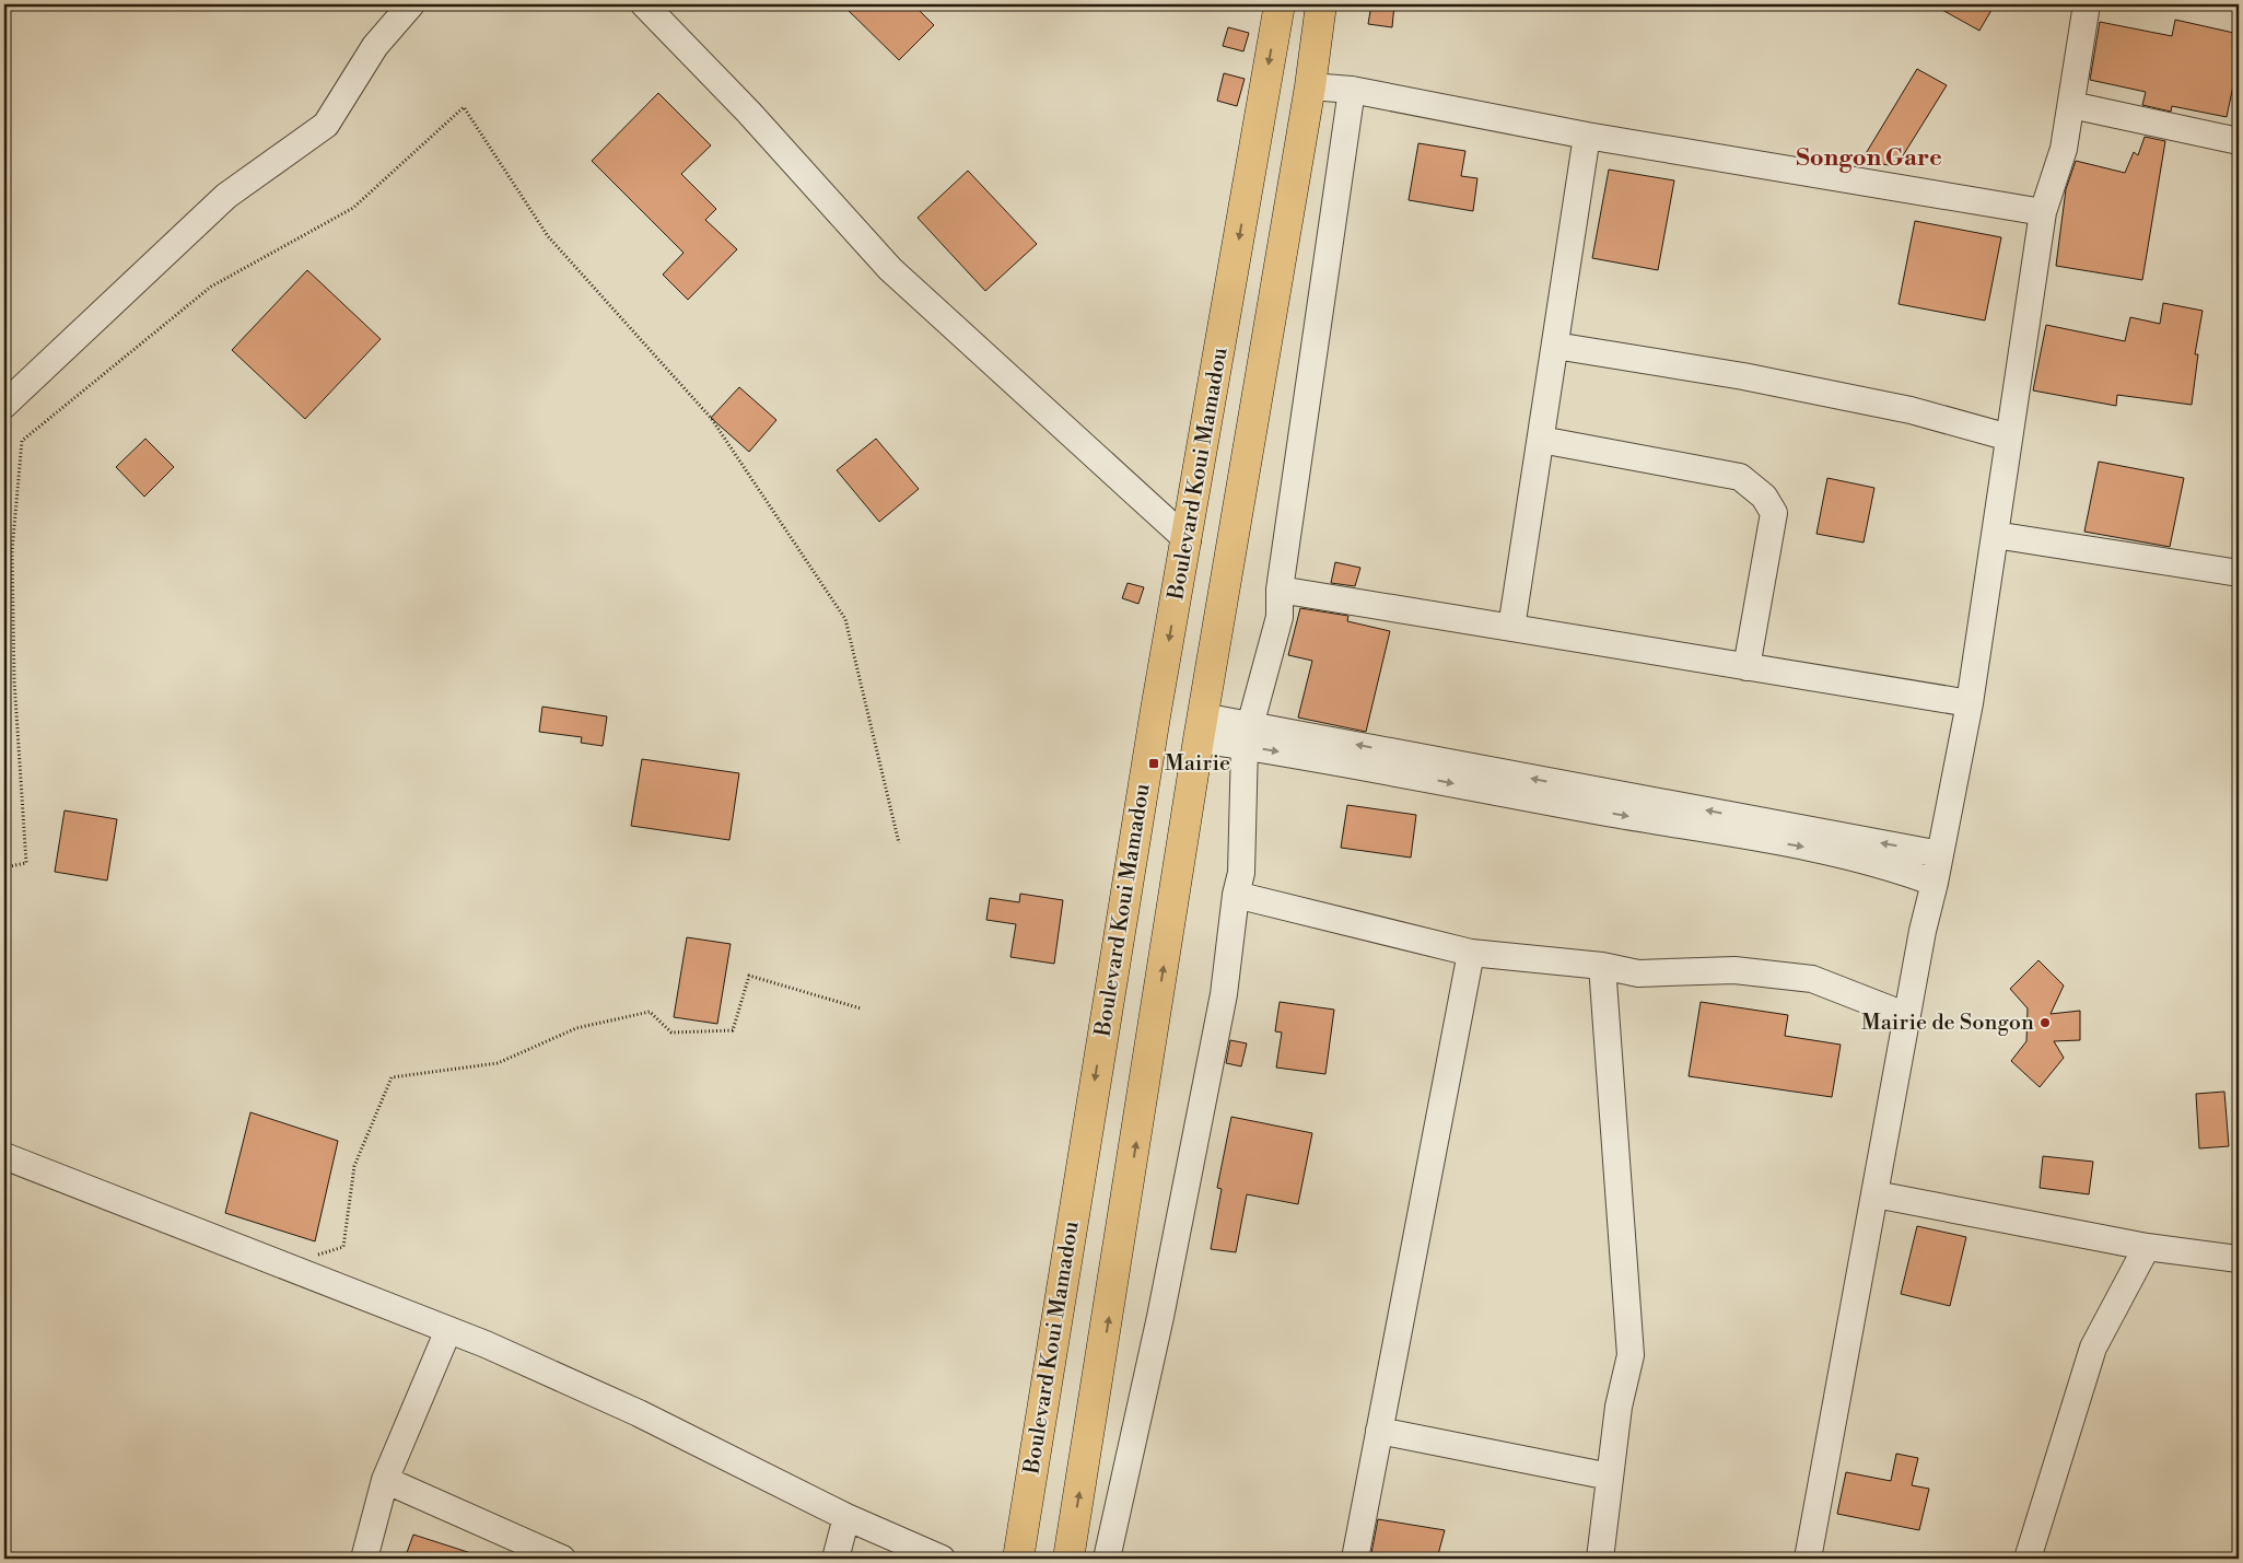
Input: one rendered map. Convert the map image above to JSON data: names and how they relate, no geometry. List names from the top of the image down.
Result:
{
  "streets": {
    "main road": ["Boulevard Koui Mamadou"]
  },
  "districts": ["Songon Gare"],
  "places": {
    "transit": ["Mairie"],
    "other": ["Mairie de Songon"]
  }
}
